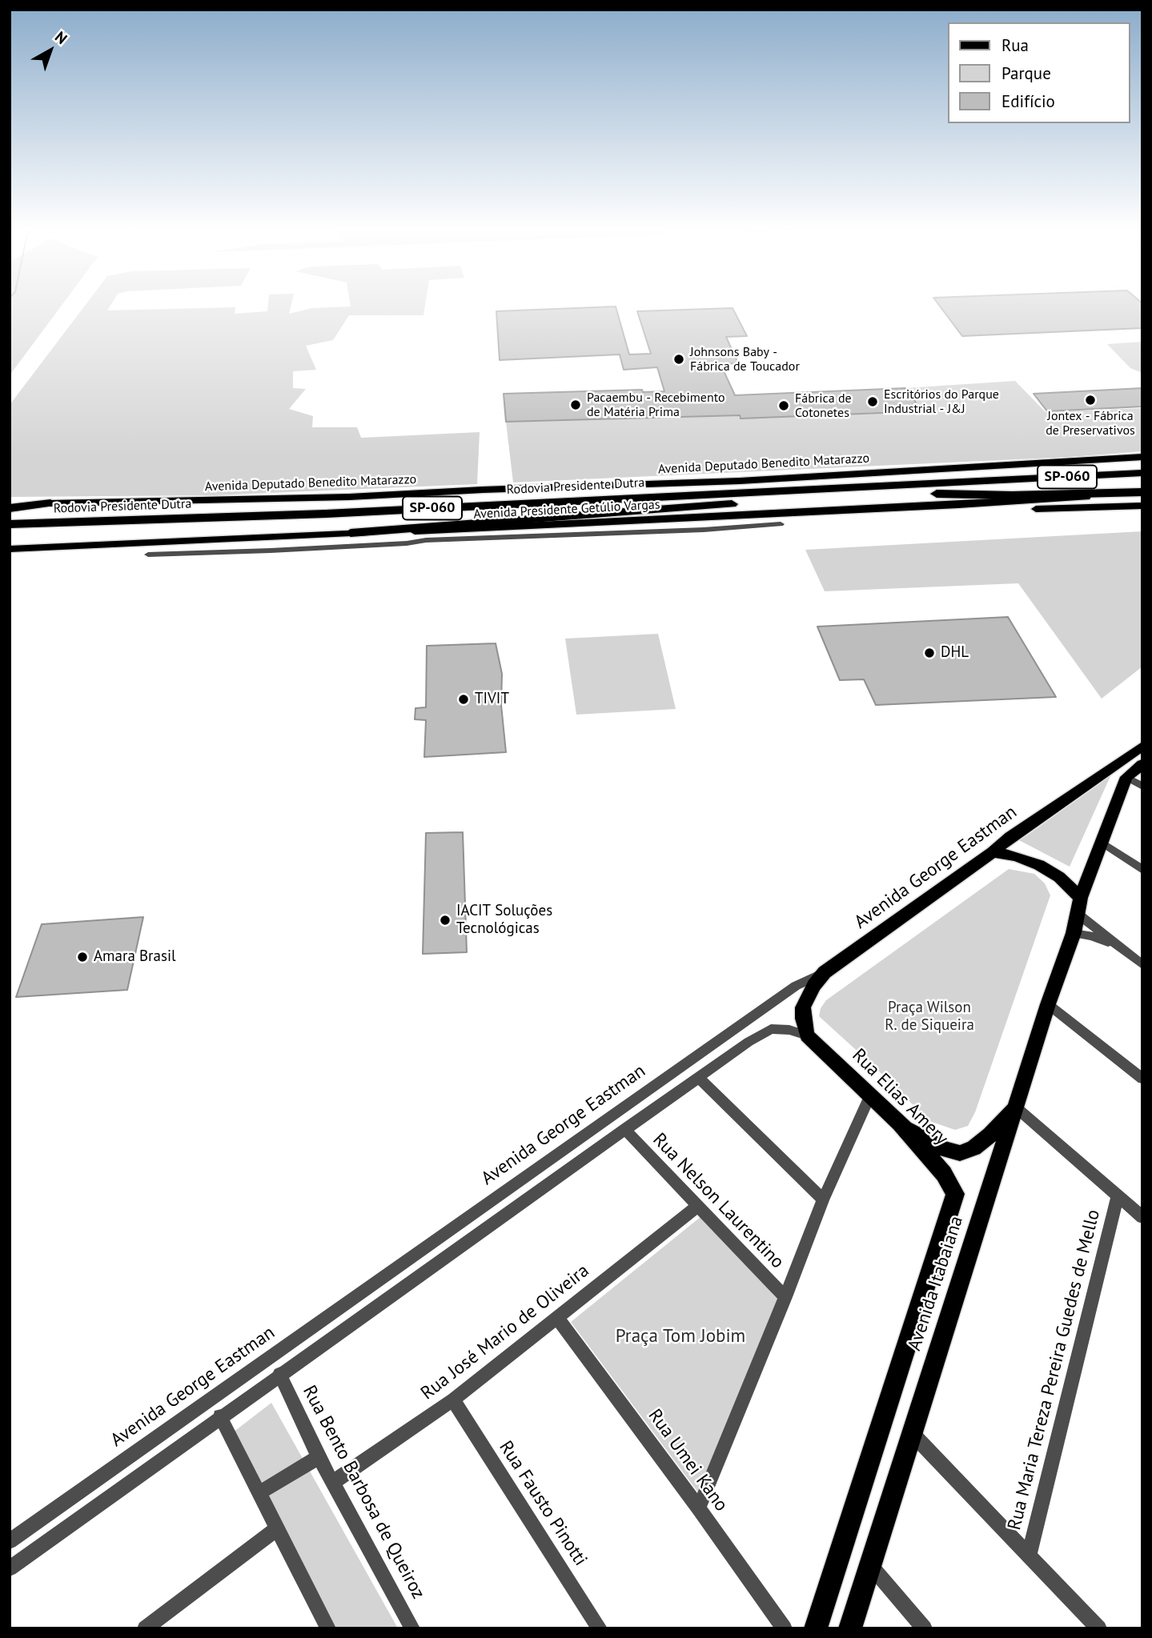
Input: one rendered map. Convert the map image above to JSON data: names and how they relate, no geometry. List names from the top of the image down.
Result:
{
  "streets": {
    "highway": ["SP-060", "Rodovia Presidente Dutra"],
    "main road": [
      "Avenida Deputado Benedito Matarazzo",
      "Avenida Presidente Getúlio Vargas",
      "Avenida George Eastman",
      "Rua Elias Amery",
      "Avenida Itabaiana"
    ],
    "street": [
      "Rua Nelson Laurentino",
      "Rua José Mario de Oliveira",
      "Rua Maria Tereza Pereira Guedes de Mello",
      "Rua Umei Kano",
      "Rua Bento Barbosa de Queiroz",
      "Rua Fausto Pinotti"
    ]
  },
  "crossings": [
    ["Rua Elias Amery", "Avenida Itabaiana"],
    ["Rua Nelson Laurentino", "Rua José Mario de Oliveira"],
    ["Rua José Mario de Oliveira", "Rua Umei Kano"],
    ["Rua José Mario de Oliveira", "Rua Bento Barbosa de Queiroz"],
    ["Rua José Mario de Oliveira", "Rua Fausto Pinotti"]
  ],
  "parks": ["Praça Wilson R. de Siqueira", "Praça Tom Jobim"],
  "places": [
    "Johnsons Baby - Fábrica de Toucador",
    "Jontex - Fábrica de Preservativos",
    "Escritórios do Parque Industrial - J&J",
    "Pacaembu - Recebimento de Matéria Prima",
    "Fábrica de Cotonetes",
    "DHL",
    "TIVIT",
    "IACIT Soluções Tecnológicas",
    "Amara Brasil"
  ],
  "legend": ["Rua", "Parque", "Edifício"],
  "north": "top right"
}
